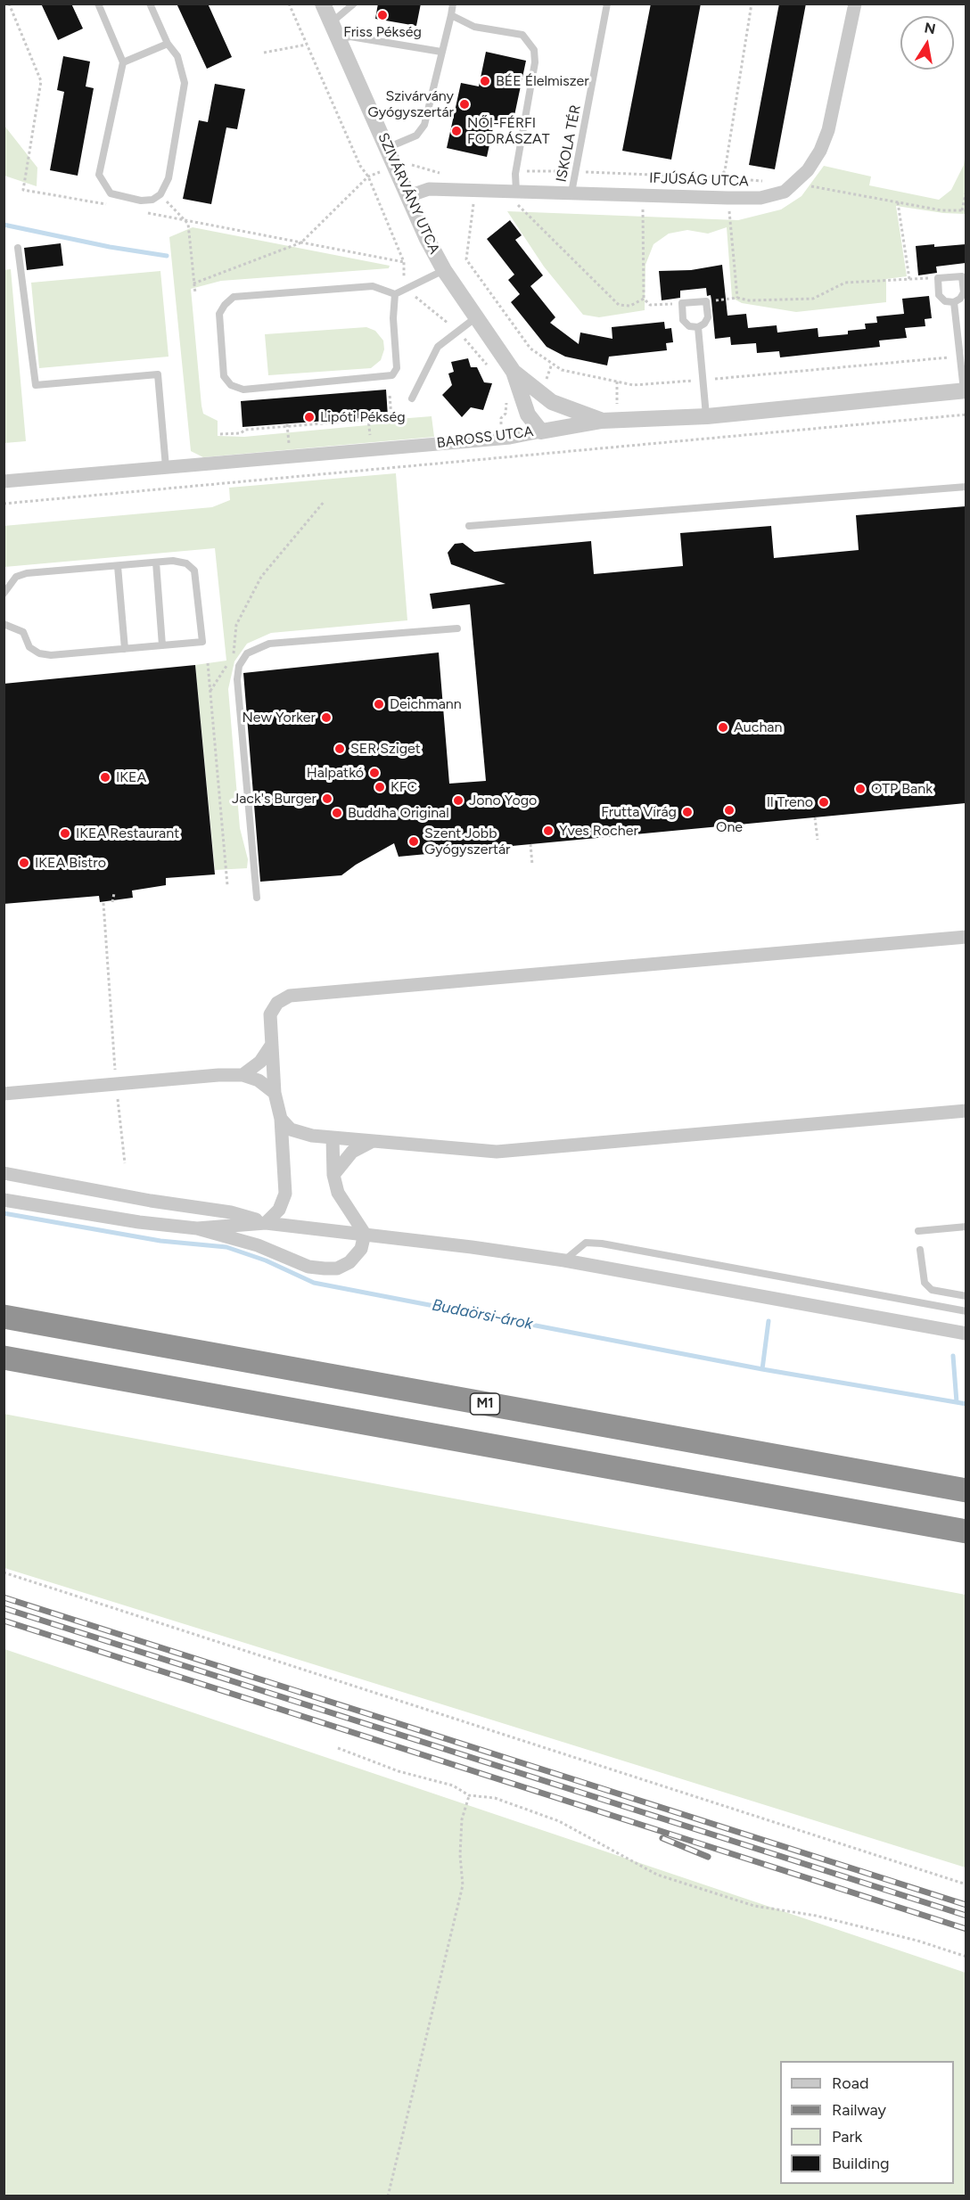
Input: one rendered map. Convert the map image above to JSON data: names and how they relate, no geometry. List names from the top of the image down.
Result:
{
  "streets": {
    "highway": ["M1"],
    "street": ["IFJÚSÁG UTCA", "SZIVÁRVÁNY UTCA", "BAROSS UTCA"],
    "lane": ["ISKOLA TÉR"]
  },
  "crossings": [
    ["ISKOLA TÉR", "IFJÚSÁG UTCA"],
    ["IFJÚSÁG UTCA", "SZIVÁRVÁNY UTCA"],
    ["SZIVÁRVÁNY UTCA", "BAROSS UTCA"]
  ],
  "water": ["Budaörsi-árok"],
  "places": [
    "Friss Pékség",
    "BÉE Élelmiszer",
    "Szivárvány Gyógyszertár",
    "NŐI-FÉRFI FODRÁSZAT",
    "Lipóti Pékség",
    "Deichmann",
    "New Yorker",
    "Auchan",
    "SER Sziget",
    "Halpatkó",
    "IKEA",
    "KFC",
    "OTP Bank",
    "Jack's Burger",
    "Jono Yogo",
    "Il Treno",
    "One",
    "Frutta Virág",
    "Buddha Original",
    "Yves Rocher",
    "IKEA Restaurant",
    "Szent Jobb Gyógyszertár",
    "IKEA Bistro"
  ],
  "legend": [
    "Road",
    "Railway",
    "Park",
    "Building"
  ],
  "north": "top"
}
